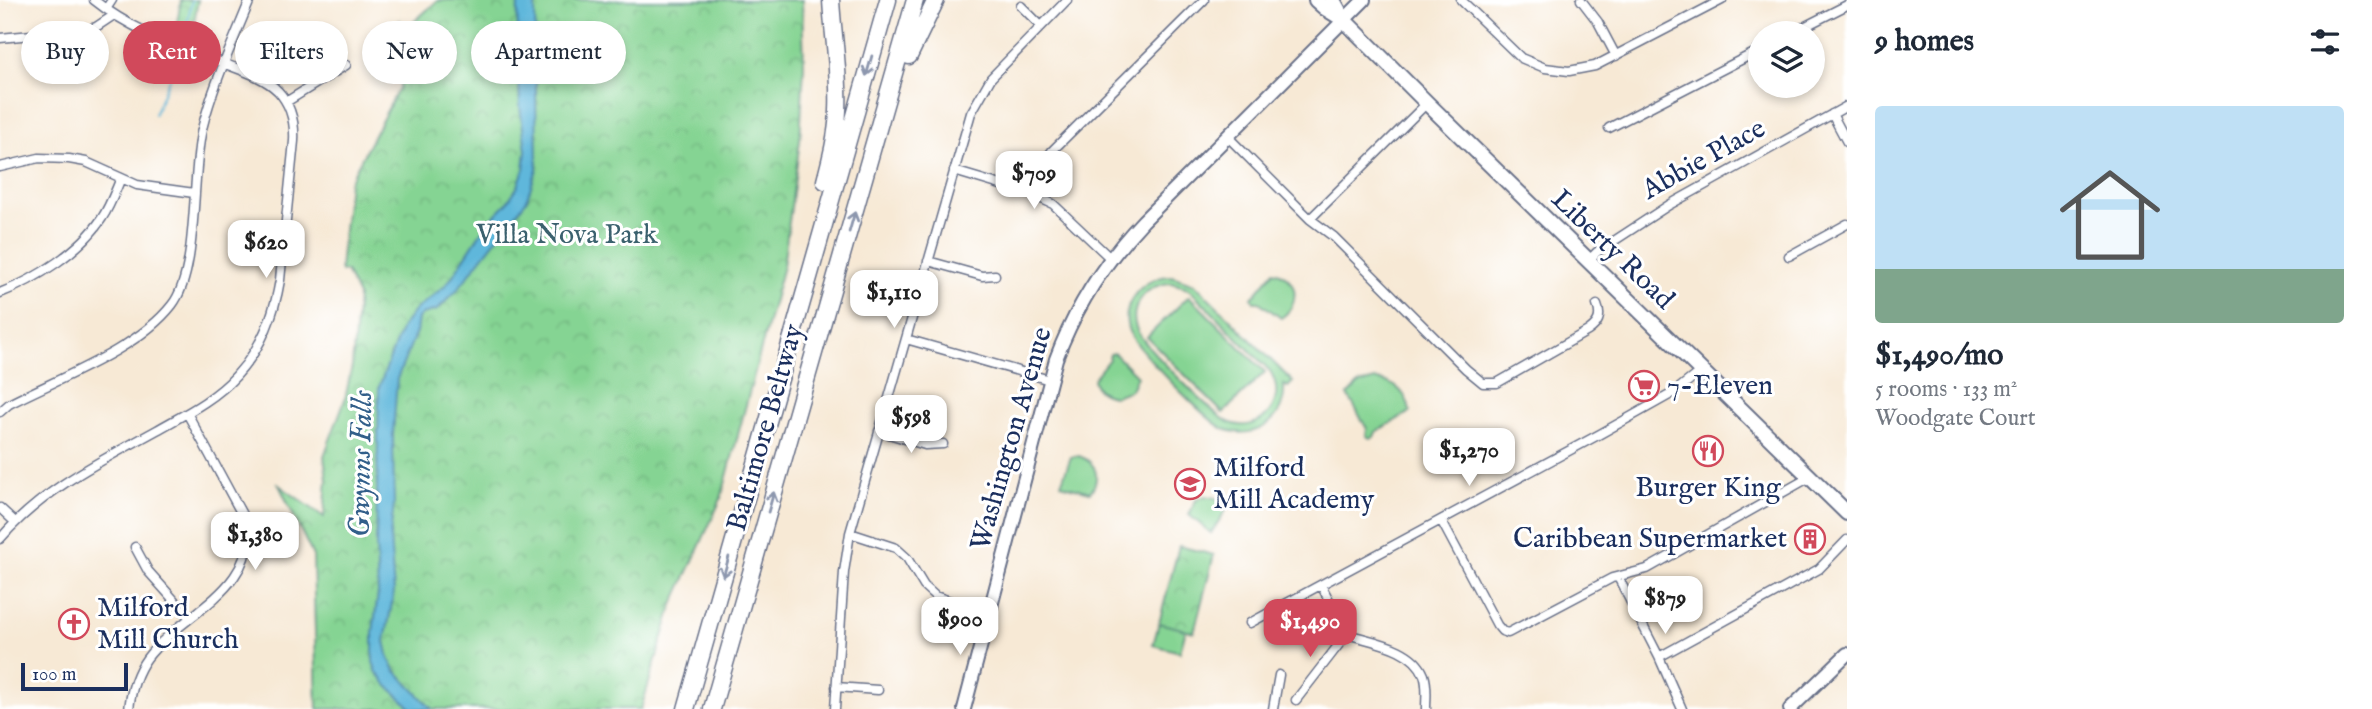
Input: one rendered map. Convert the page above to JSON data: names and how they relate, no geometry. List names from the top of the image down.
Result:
{
  "streets": {
    "highway": ["Baltimore Beltway"],
    "main road": ["Liberty Road", "Washington Avenue"],
    "street": ["Abbie Place"]
  },
  "crossings": [
    ["Abbie Place", "Liberty Road"],
    ["Liberty Road", "Washington Avenue"]
  ],
  "water": ["Gwynns Falls"],
  "parks": ["Villa Nova Park"],
  "places": {
    "supermarket": ["7-Eleven"],
    "restaurant": ["Burger King"],
    "school or university": ["Milford Mill Academy"],
    "building": ["Caribbean Supermarket"],
    "church": ["Milford Mill Church"]
  },
  "scale_bar": "100 m",
  "page": {
    "heading": "9 homes",
    "chip": [
      "Buy",
      "Rent",
      "Filters",
      "New",
      "Apartment"
    ],
    "list": [
      {
        "name": "$1,490/mo",
        "note": "5 rooms · 133 m² · Woodgate Court"
      }
    ],
    "price": [
      "$709",
      "$620",
      "$1,110",
      "$598",
      "$1,270",
      "$1,380",
      "$879",
      "$900",
      "$1,490"
    ],
    "scale": "100 m"
  }
}
